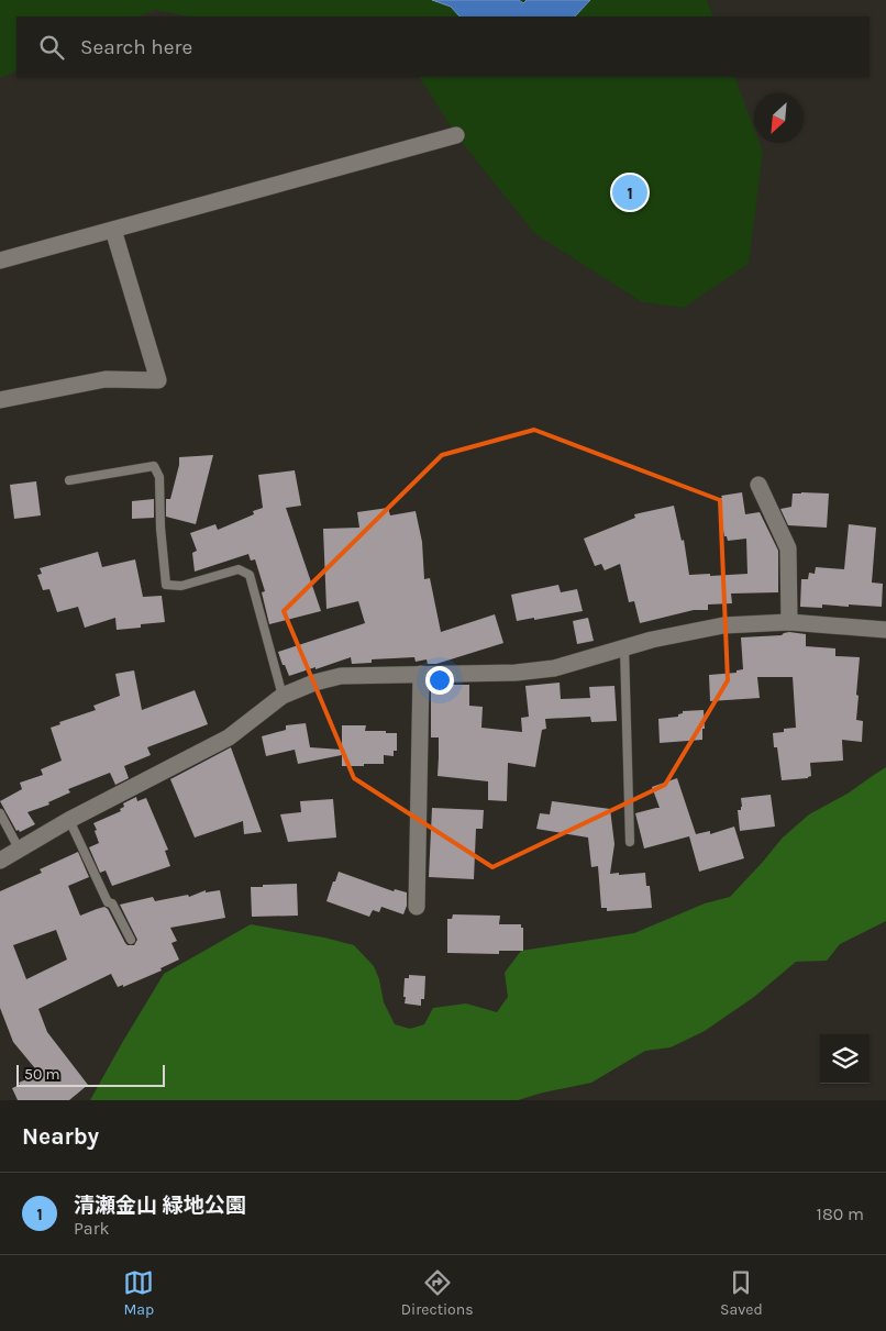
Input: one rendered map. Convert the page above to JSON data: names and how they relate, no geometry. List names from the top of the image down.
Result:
{
  "scale_bar": "50 m",
  "north": "bottom left",
  "page": {
    "search": "Search here",
    "pins": "1",
    "scale": "50 m",
    "heading": "Nearby",
    "list": [
      {
        "mark": "1",
        "name": "清瀬金山 緑地公園",
        "note": "Park",
        "value": "180 m"
      }
    ],
    "nav": ["Map", "Directions", "Saved"]
  }
}
